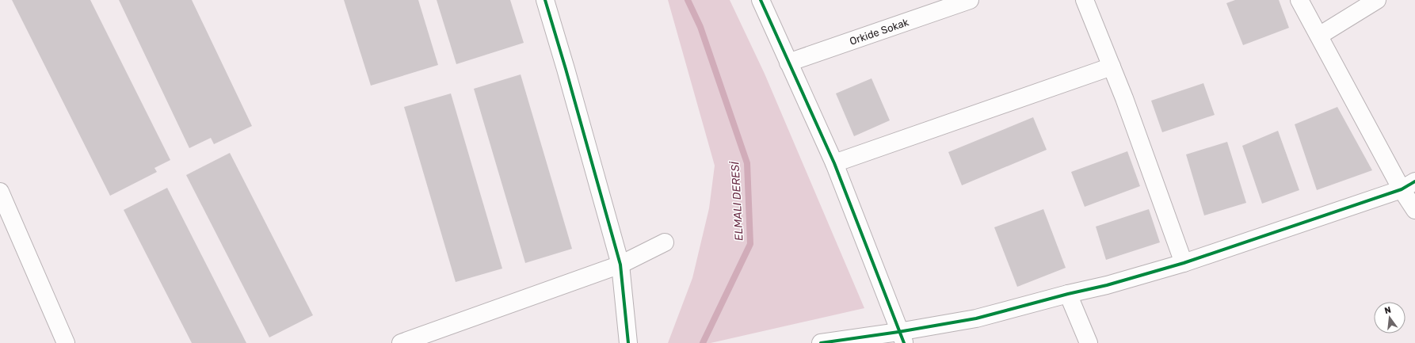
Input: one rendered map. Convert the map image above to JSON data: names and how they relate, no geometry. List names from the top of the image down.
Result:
{
  "streets": {
    "street": ["Orkide Sokak"]
  },
  "water": ["ELMALI DERESİ"],
  "north": "top"
}
